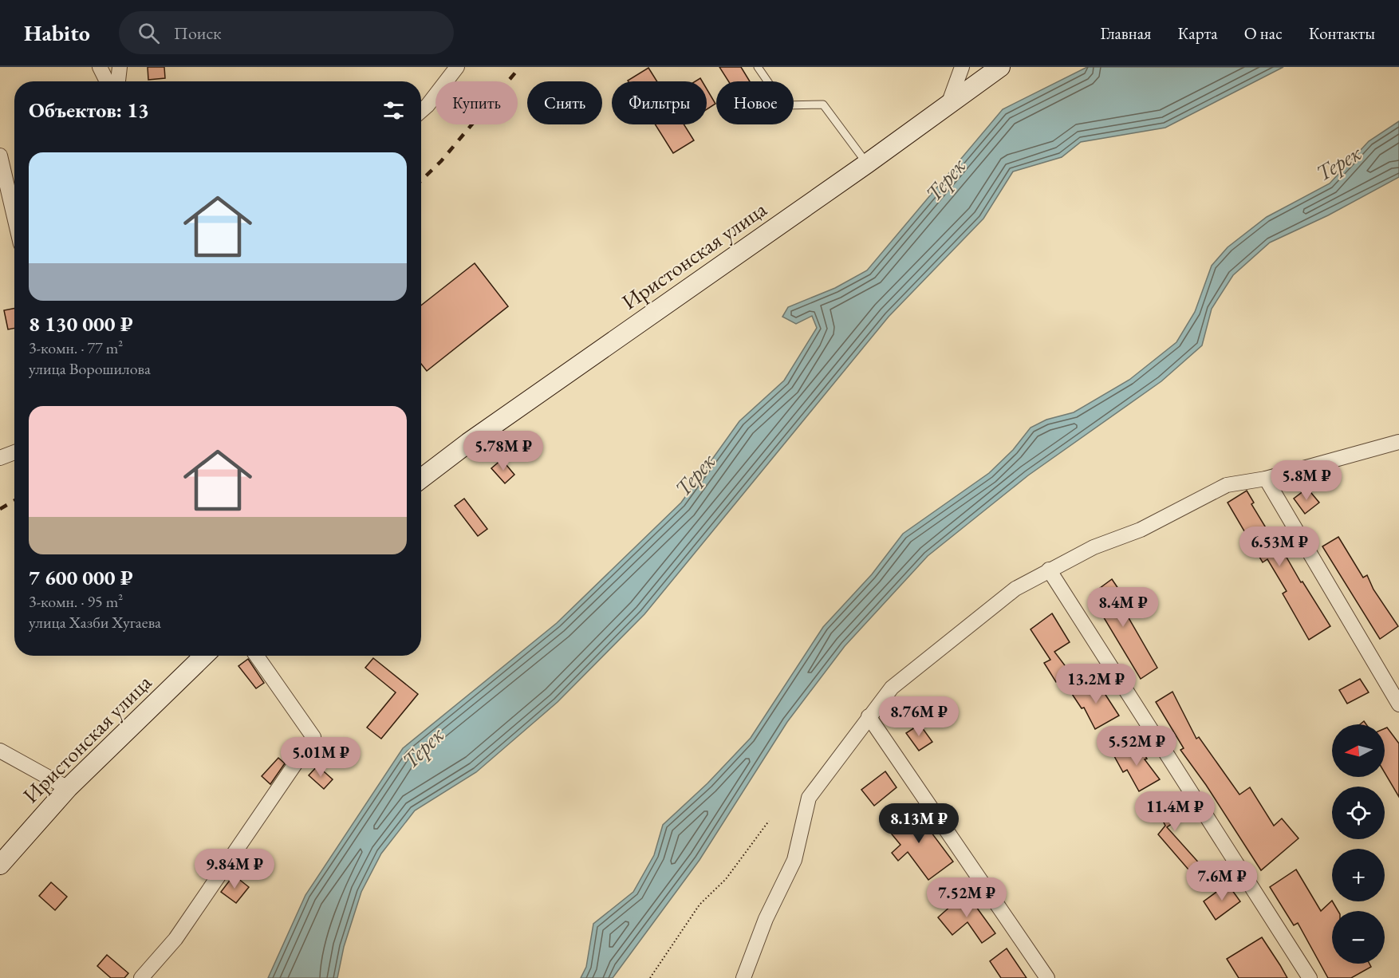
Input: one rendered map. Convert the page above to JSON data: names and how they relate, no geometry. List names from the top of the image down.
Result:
{
  "streets": {
    "main road": ["Иристонская улица"]
  },
  "water": ["Терек"],
  "north": "left",
  "page": {
    "header": "Habito",
    "search": "Поиск",
    "nav": [
      "Главная",
      "Карта",
      "О нас",
      "Контакты"
    ],
    "chip": [
      "Купить",
      "Снять",
      "Фильтры",
      "Новое"
    ],
    "heading": "Объектов: 13",
    "list": [
      {
        "name": "8 130 000 ₽",
        "note": "3-комн. · 77 m² · улица Ворошилова"
      },
      {
        "name": "7 600 000 ₽",
        "note": "3-комн. · 95 m² · улица Хазби Хугаева"
      }
    ],
    "price": [
      "5.78M ₽",
      "5.8M ₽",
      "6.53M ₽",
      "8.4M ₽",
      "13.2M ₽",
      "8.76M ₽",
      "5.52M ₽",
      "5.01M ₽",
      "11.4M ₽",
      "8.13M ₽",
      "9.84M ₽",
      "7.6M ₽",
      "7.52M ₽"
    ],
    "map_buttons": ["+", "−"]
  }
}
